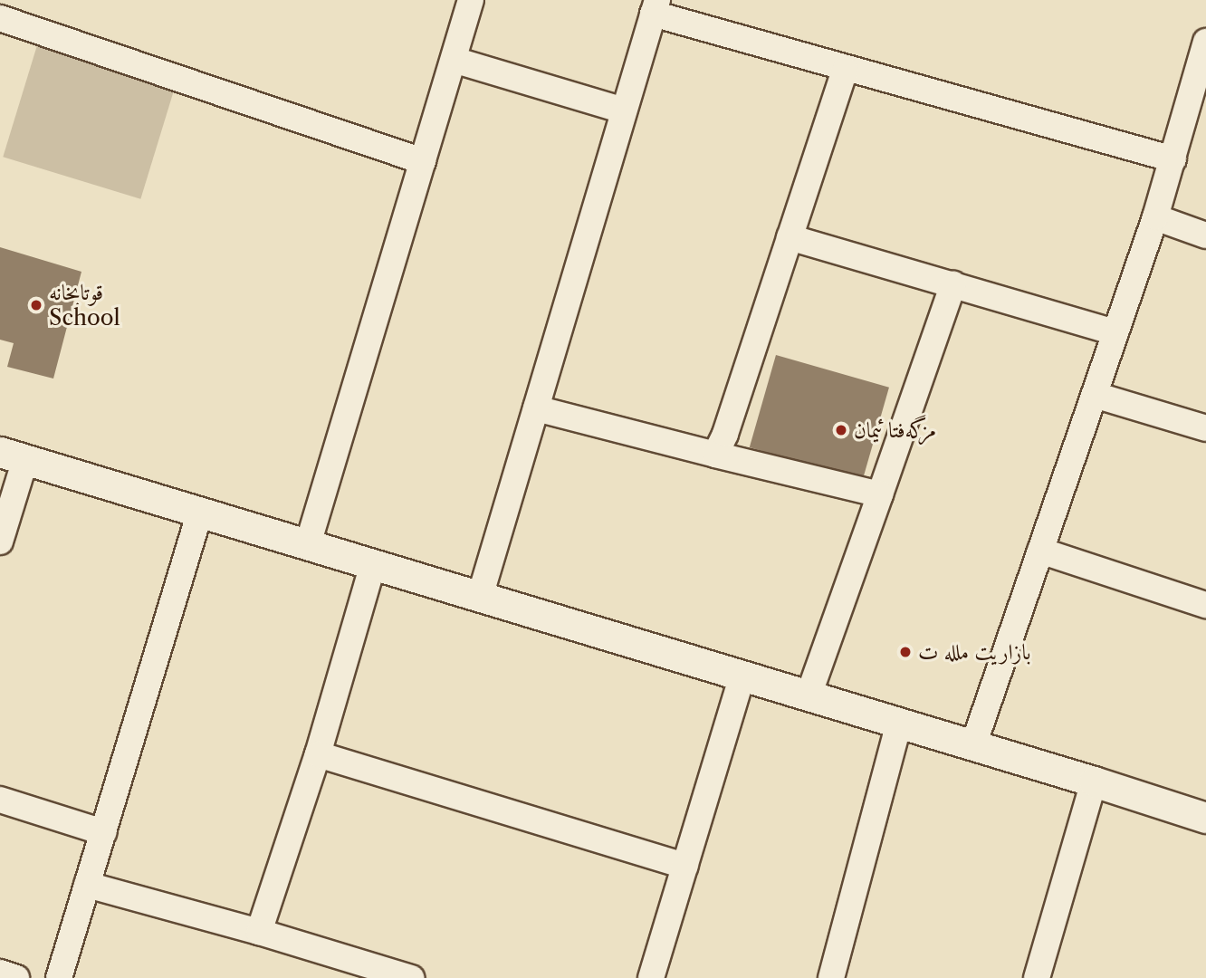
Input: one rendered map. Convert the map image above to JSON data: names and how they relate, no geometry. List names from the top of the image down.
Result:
{
  "places": ["قوتابخانه‌ School", "مزگەفتا ئيمان", "بازاريت ملله ت"]
}
